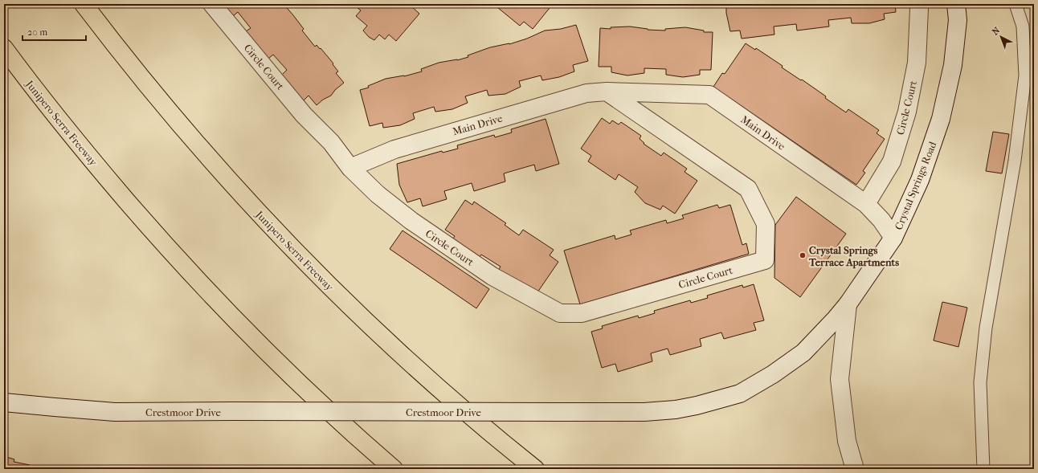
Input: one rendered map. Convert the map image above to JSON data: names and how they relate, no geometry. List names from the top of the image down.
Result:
{
  "streets": {
    "highway": ["Junipero Serra Freeway"],
    "street": [
      "Circle Court",
      "Main Drive",
      "Crystal Springs Road",
      "Crestmoor Drive"
    ]
  },
  "crossings": [
    ["Circle Court", "Main Drive"],
    ["Main Drive", "Crystal Springs Road"],
    ["Crystal Springs Road", "Crestmoor Drive"]
  ],
  "places": ["Crystal Springs Terrace Apartments"],
  "scale_bar": "20 m",
  "north": "top left"
}
